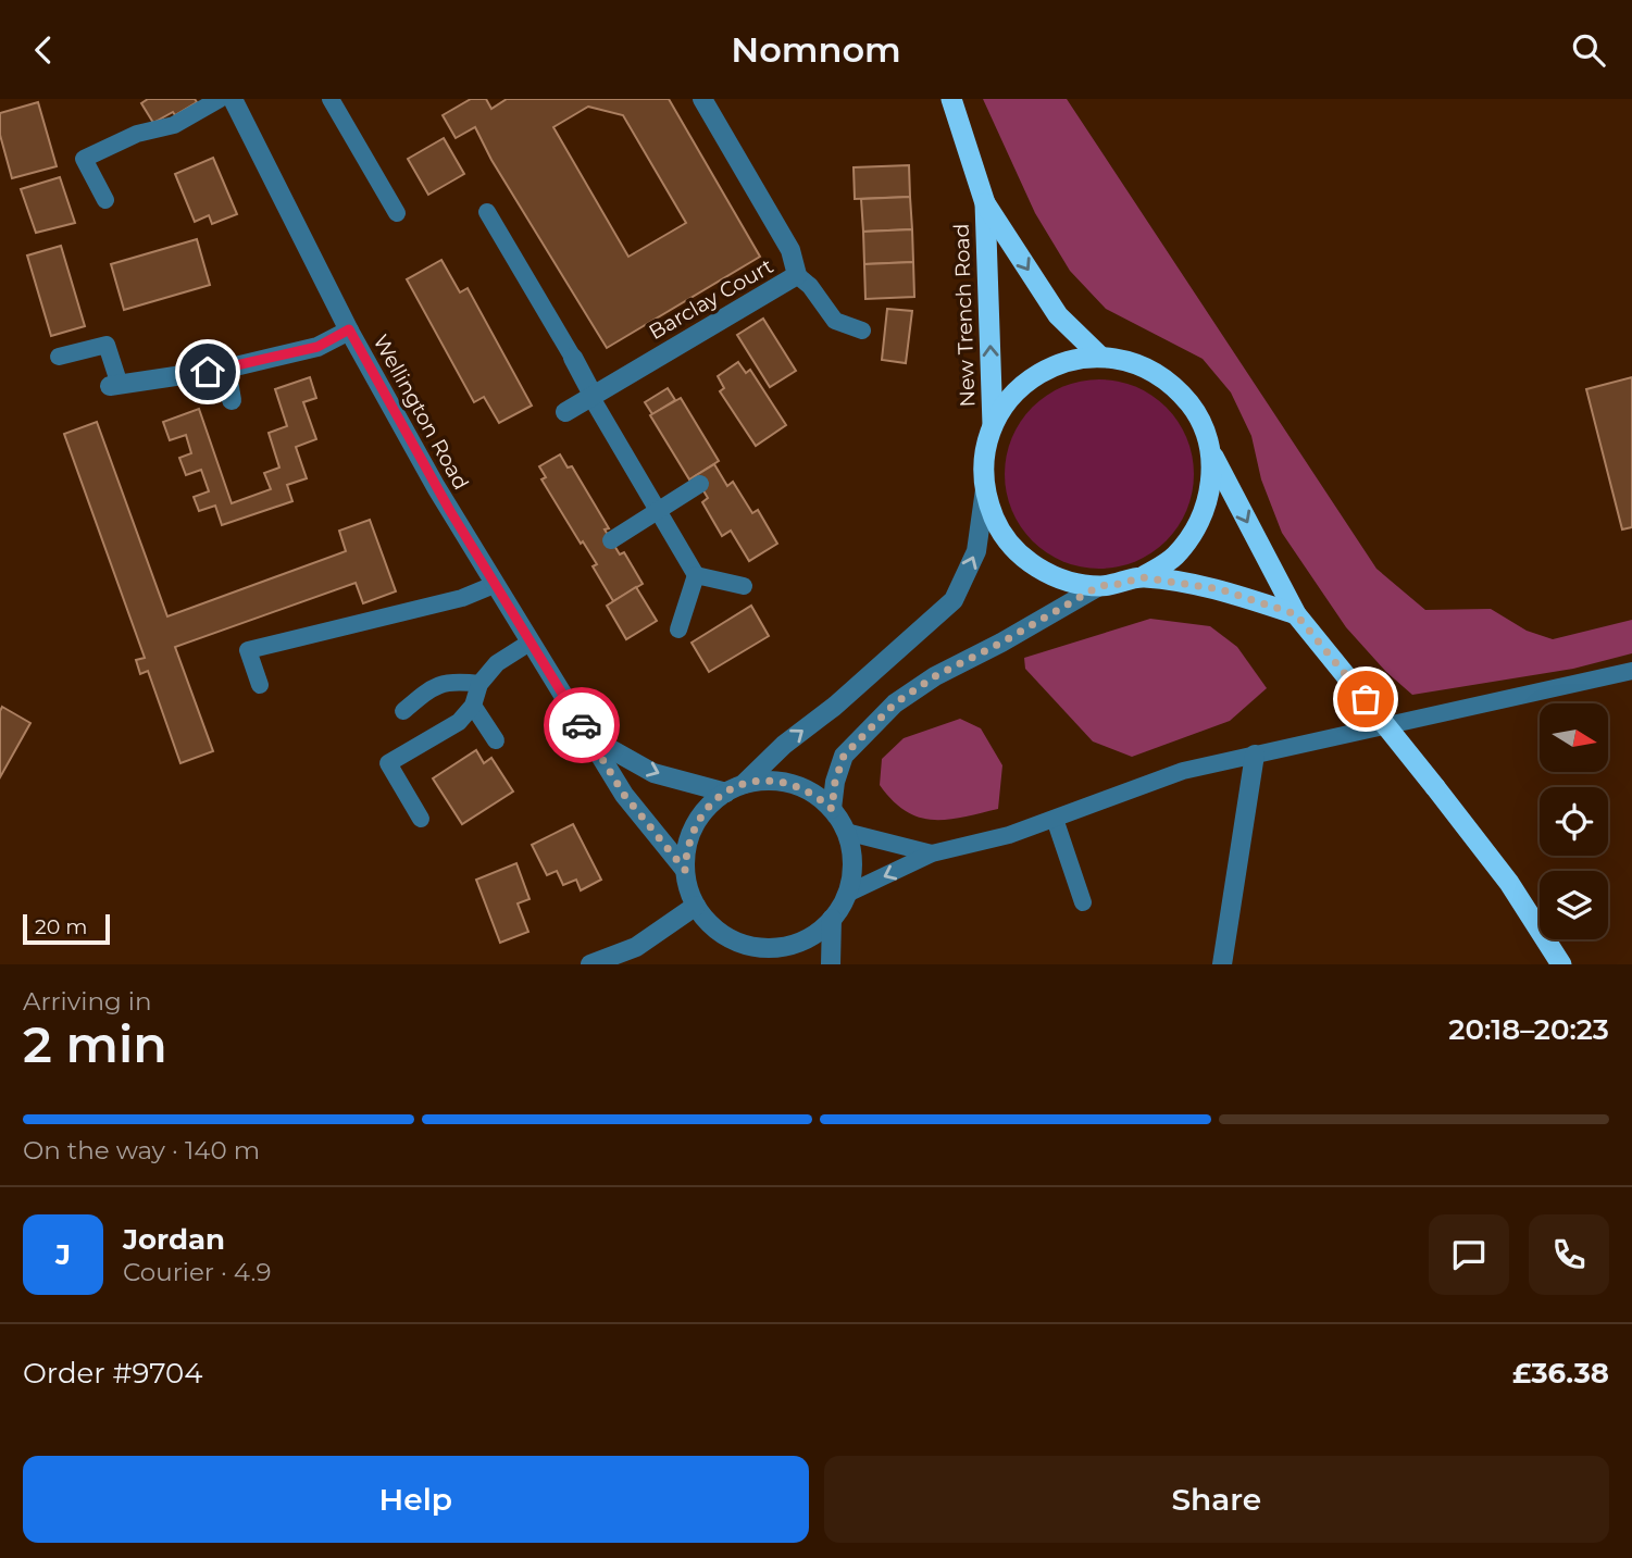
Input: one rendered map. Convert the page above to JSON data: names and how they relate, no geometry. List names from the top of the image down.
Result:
{
  "streets": {
    "highway": ["New Trench Road"],
    "street": ["Barclay Court", "Wellington Road"]
  },
  "scale_bar": "20 m",
  "north": "right",
  "page": {
    "header": "Nomnom",
    "scale": "20 m",
    "heading": ["2 min", "Arriving in", "20:18–20:23"],
    "panel": [
      "Jordan",
      "Courier · 4.9",
      "Order #9704",
      "£36.38"
    ],
    "bar": "On the way · 140 m",
    "round": "J",
    "buttons": ["Help", "Share"]
  }
}
